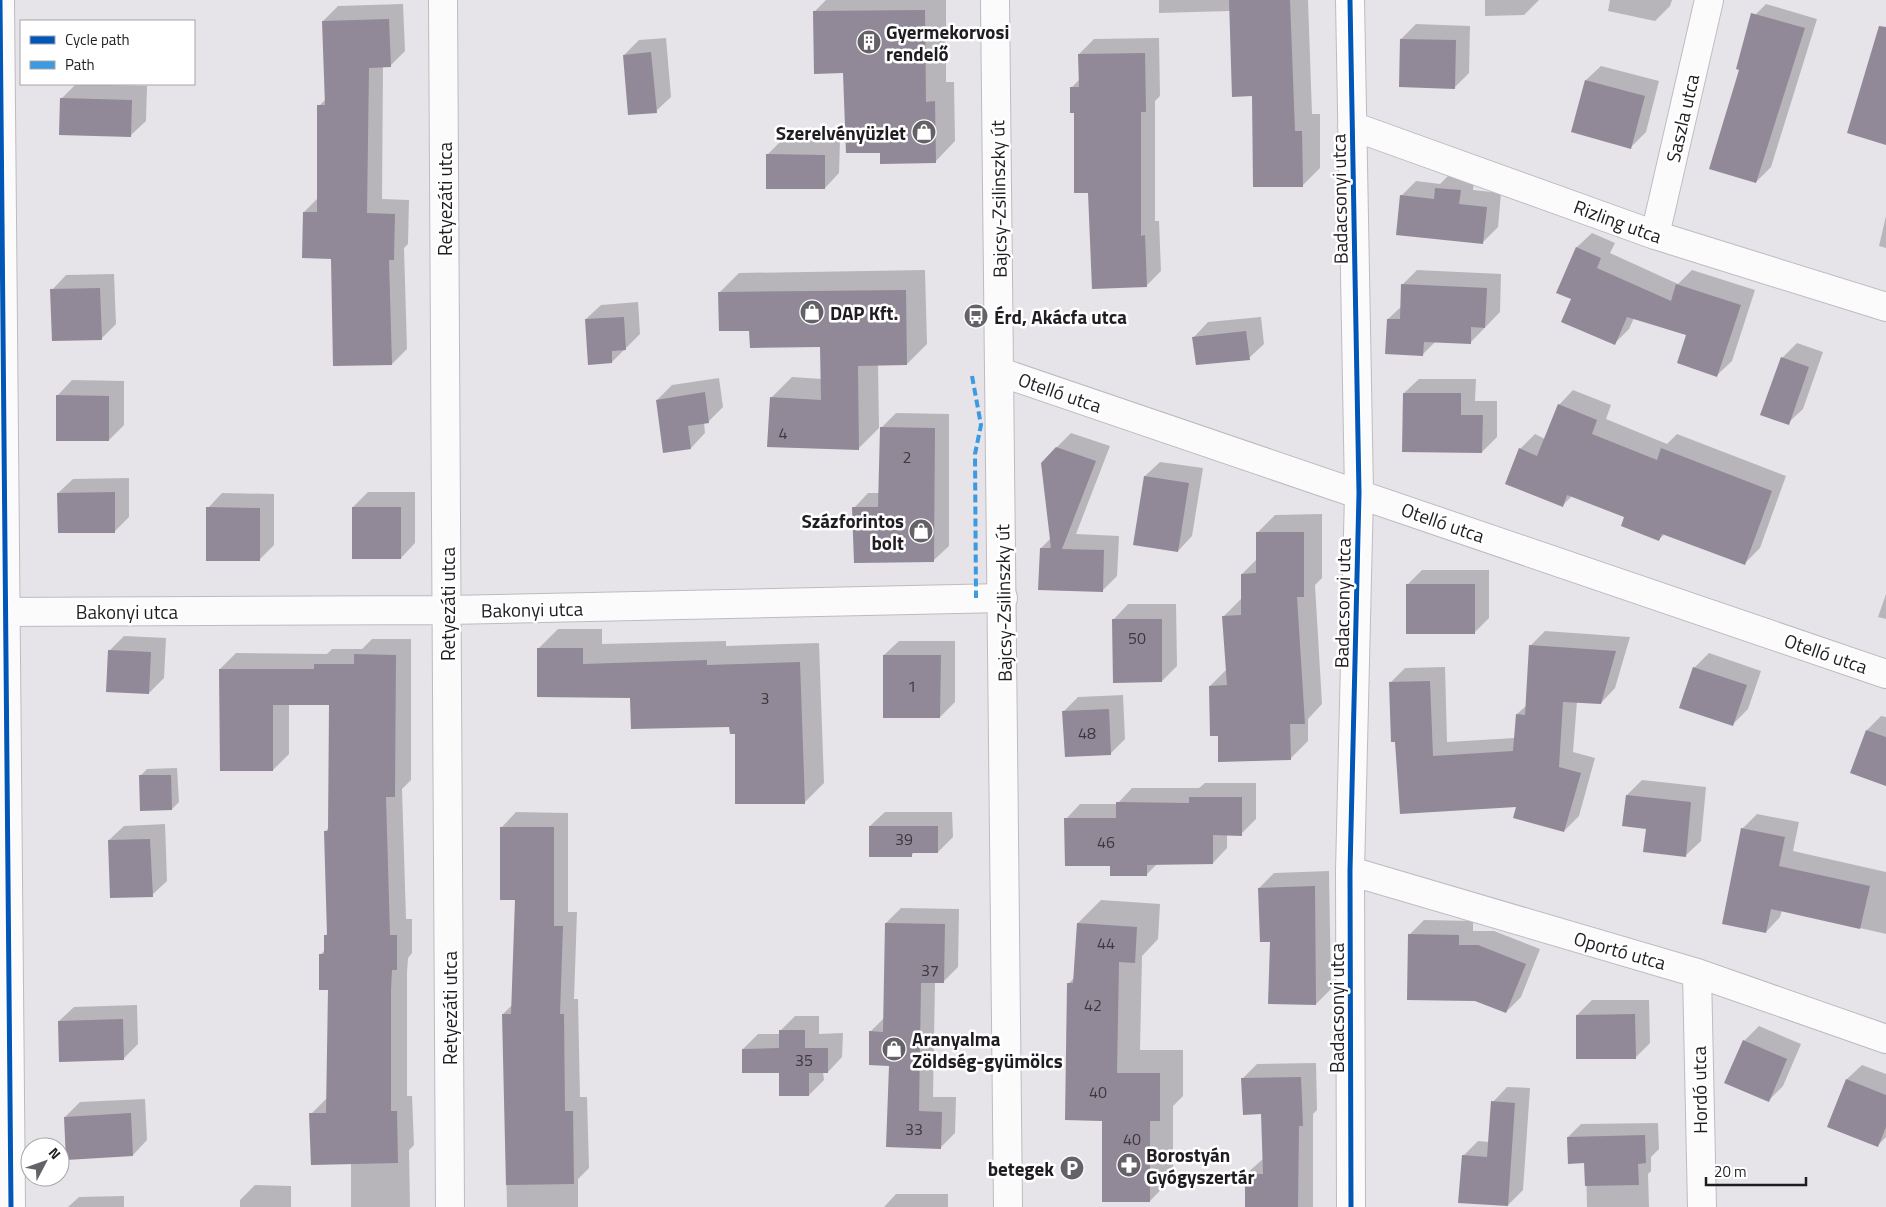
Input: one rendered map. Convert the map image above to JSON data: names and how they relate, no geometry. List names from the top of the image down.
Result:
{
  "streets": {
    "street": [
      "Saszla utca",
      "Retyezáti utca",
      "Bajcsy-Zsilinszky út",
      "Badacsonyi utca",
      "Rizling utca",
      "Otelló utca",
      "Bakonyi utca",
      "Oportó utca",
      "Hordó utca"
    ]
  },
  "crossings": [
    ["Saszla utca", "Rizling utca"],
    ["Retyezáti utca", "Bakonyi utca"],
    ["Bajcsy-Zsilinszky út", "Otelló utca"],
    ["Bajcsy-Zsilinszky út", "Bakonyi utca"],
    ["Badacsonyi utca", "Rizling utca"],
    ["Badacsonyi utca", "Otelló utca"],
    ["Badacsonyi utca", "Oportó utca"],
    ["Oportó utca", "Hordó utca"]
  ],
  "places": {
    "building": ["Gyermekorvosi rendelő"],
    "shop": [
      "Szerelvényüzlet",
      "DAP Kft.",
      "Százforintos bolt",
      "Aranyalma Zöldség-gyümölcs"
    ],
    "bus stop": ["Érd, Akácfa utca"],
    "pharmacy": ["Borostyán Gyógyszertár"],
    "parking": ["betegek"]
  },
  "house_numbers": [
    "4",
    "2",
    "50",
    "1",
    "3",
    "48",
    "39",
    "46",
    "44",
    "37",
    "42",
    "35",
    "40",
    "33",
    "40"
  ],
  "legend": ["Cycle path", "Path"],
  "scale_bar": "20 m",
  "north": "top right"
}
